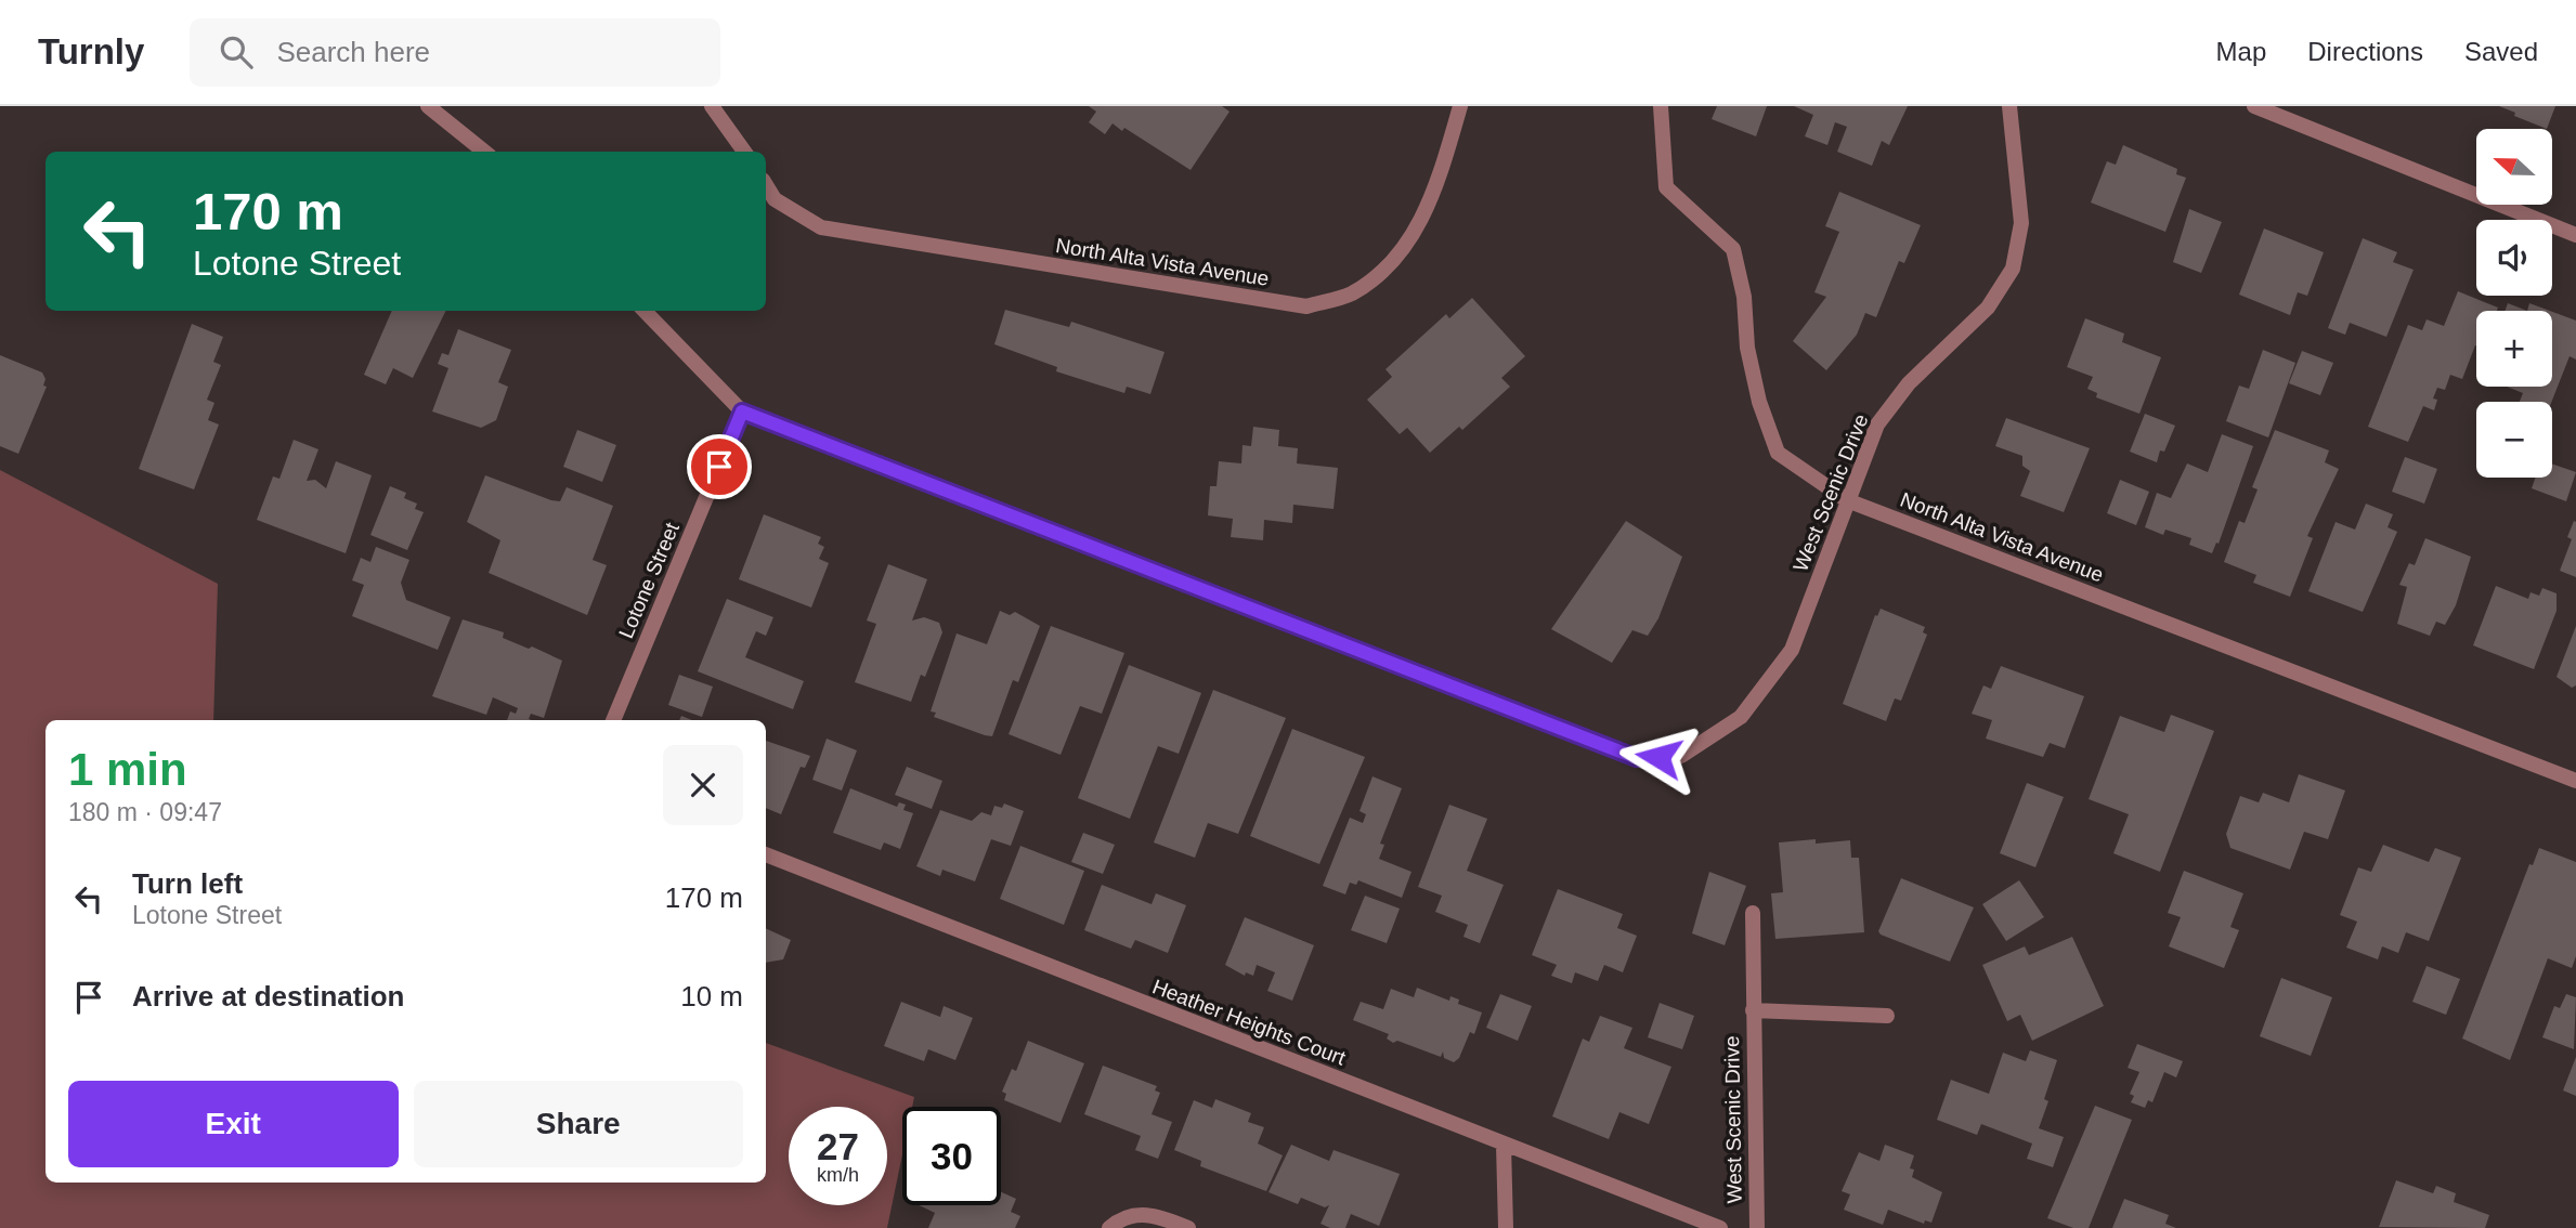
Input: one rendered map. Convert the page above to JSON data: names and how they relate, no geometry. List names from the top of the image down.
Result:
{
  "streets": {
    "street": [
      "North Alta Vista Avenue",
      "West Scenic Drive",
      "Lotone Street",
      "Heather Heights Court"
    ]
  },
  "crossings": [
    ["North Alta Vista Avenue", "West Scenic Drive"],
    ["West Scenic Drive", "Lotone Street"]
  ],
  "north": "left",
  "page": {
    "header": "Turnly",
    "search": "Search here",
    "nav": ["Map", "Directions", "Saved"],
    "map_buttons": ["+", "−"],
    "turn": ["170 m", "Lotone Street"],
    "heading": ["1 min", "180 m · 09:47"],
    "list": [
      {
        "name": "Turn left",
        "note": "Lotone Street",
        "value": "170 m"
      },
      {
        "name": "Arrive at destination",
        "value": "10 m"
      }
    ],
    "buttons": ["Exit", "Share"],
    "speed": "27 km/h",
    "limit": "30"
  }
}
